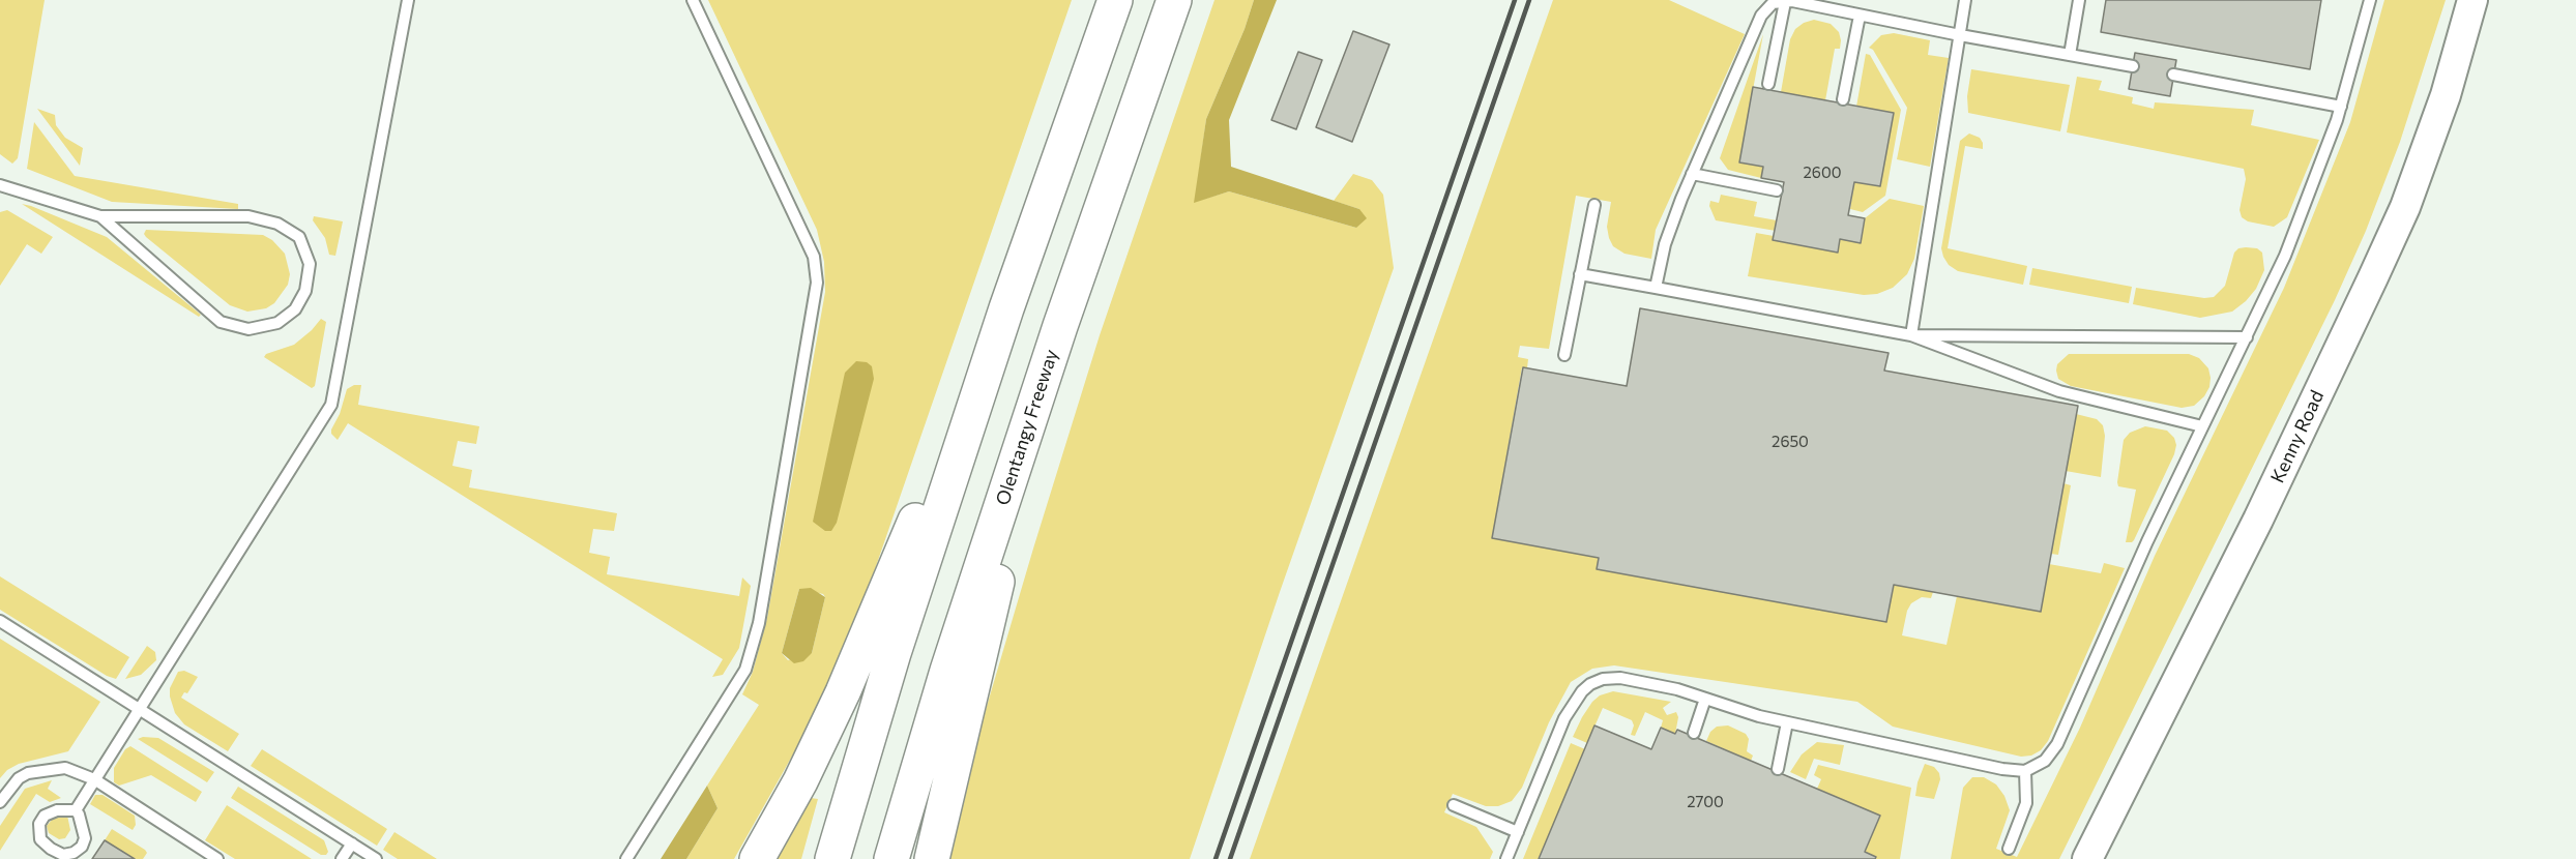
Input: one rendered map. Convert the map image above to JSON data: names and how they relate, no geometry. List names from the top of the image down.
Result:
{
  "streets": {
    "highway": ["Olentangy Freeway"],
    "main road": ["Kenny Road"]
  },
  "house_numbers": ["2600", "2650", "2700"]
}
